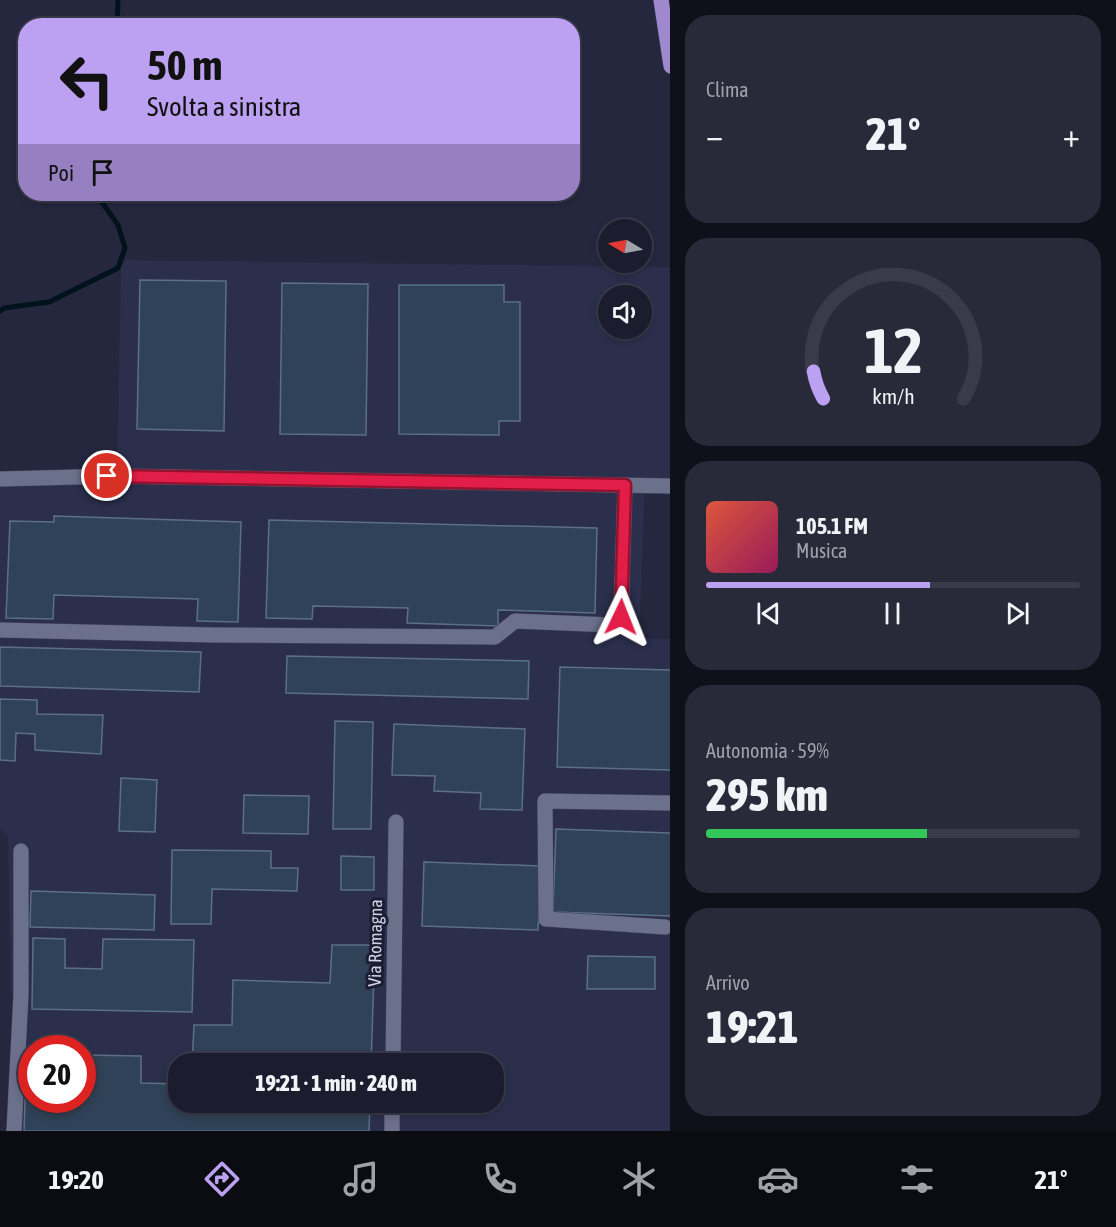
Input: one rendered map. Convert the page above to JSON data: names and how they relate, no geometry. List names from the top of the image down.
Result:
{
  "streets": {
    "lane": ["Via Romagna"]
  },
  "north": "left",
  "page": {
    "tile": [
      "Clima",
      ["Autonomia · 59%", "295 km"],
      ["Arrivo", "19:21"]
    ],
    "turn": ["50 m", "Svolta a sinistra"],
    "heat": ["−", "21°", "+"],
    "then": "Poi",
    "song": ["105.1 FM", "Musica"],
    "limit": "20",
    "trip": "19:21 · 1 min · 240 m",
    "tabs": ["19:20", "21°"],
    "gauge": ["12", "km/h"]
  }
}
